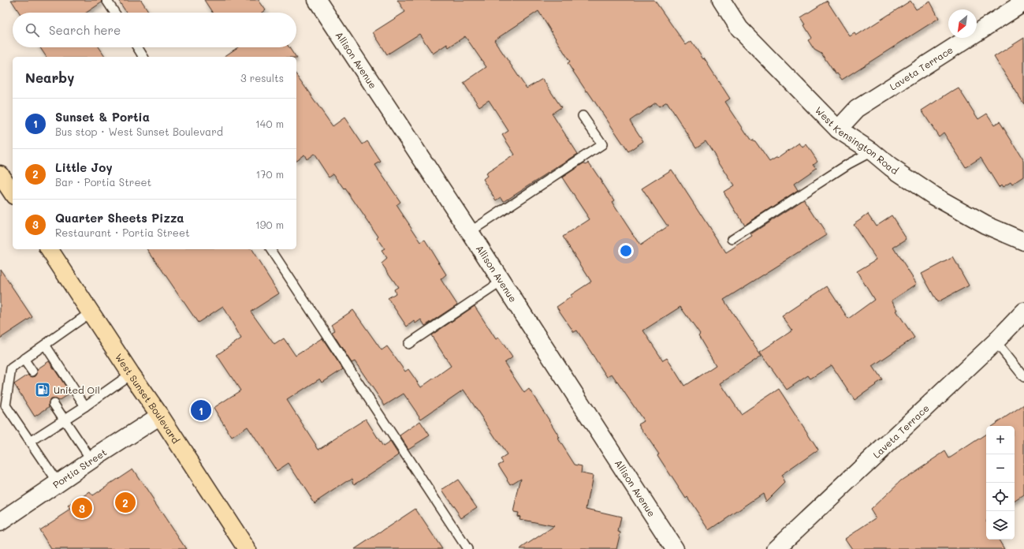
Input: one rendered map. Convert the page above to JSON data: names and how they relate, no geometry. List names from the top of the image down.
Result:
{
  "streets": {
    "main road": ["West Sunset Boulevard"],
    "street": [
      "Allison Avenue",
      "Laveta Terrace",
      "West Kensington Road",
      "Portia Street"
    ]
  },
  "crossings": [
    ["Laveta Terrace", "West Kensington Road"],
    ["West Sunset Boulevard", "Portia Street"]
  ],
  "places": {
    "fuel station": ["United Oil"]
  },
  "north": "bottom left",
  "page": {
    "search": "Search here",
    "heading": ["Nearby", "3 results"],
    "list": [
      {
        "mark": "1",
        "name": "Sunset & Portia",
        "note": "Bus stop · West Sunset Boulevard",
        "value": "140 m"
      },
      {
        "mark": "2",
        "name": "Little Joy",
        "note": "Bar · Portia Street",
        "value": "170 m"
      },
      {
        "mark": "3",
        "name": "Quarter Sheets Pizza",
        "note": "Restaurant · Portia Street",
        "value": "190 m"
      }
    ],
    "pins": ["1", "2", "3"],
    "map_buttons": ["+", "−"]
  }
}
